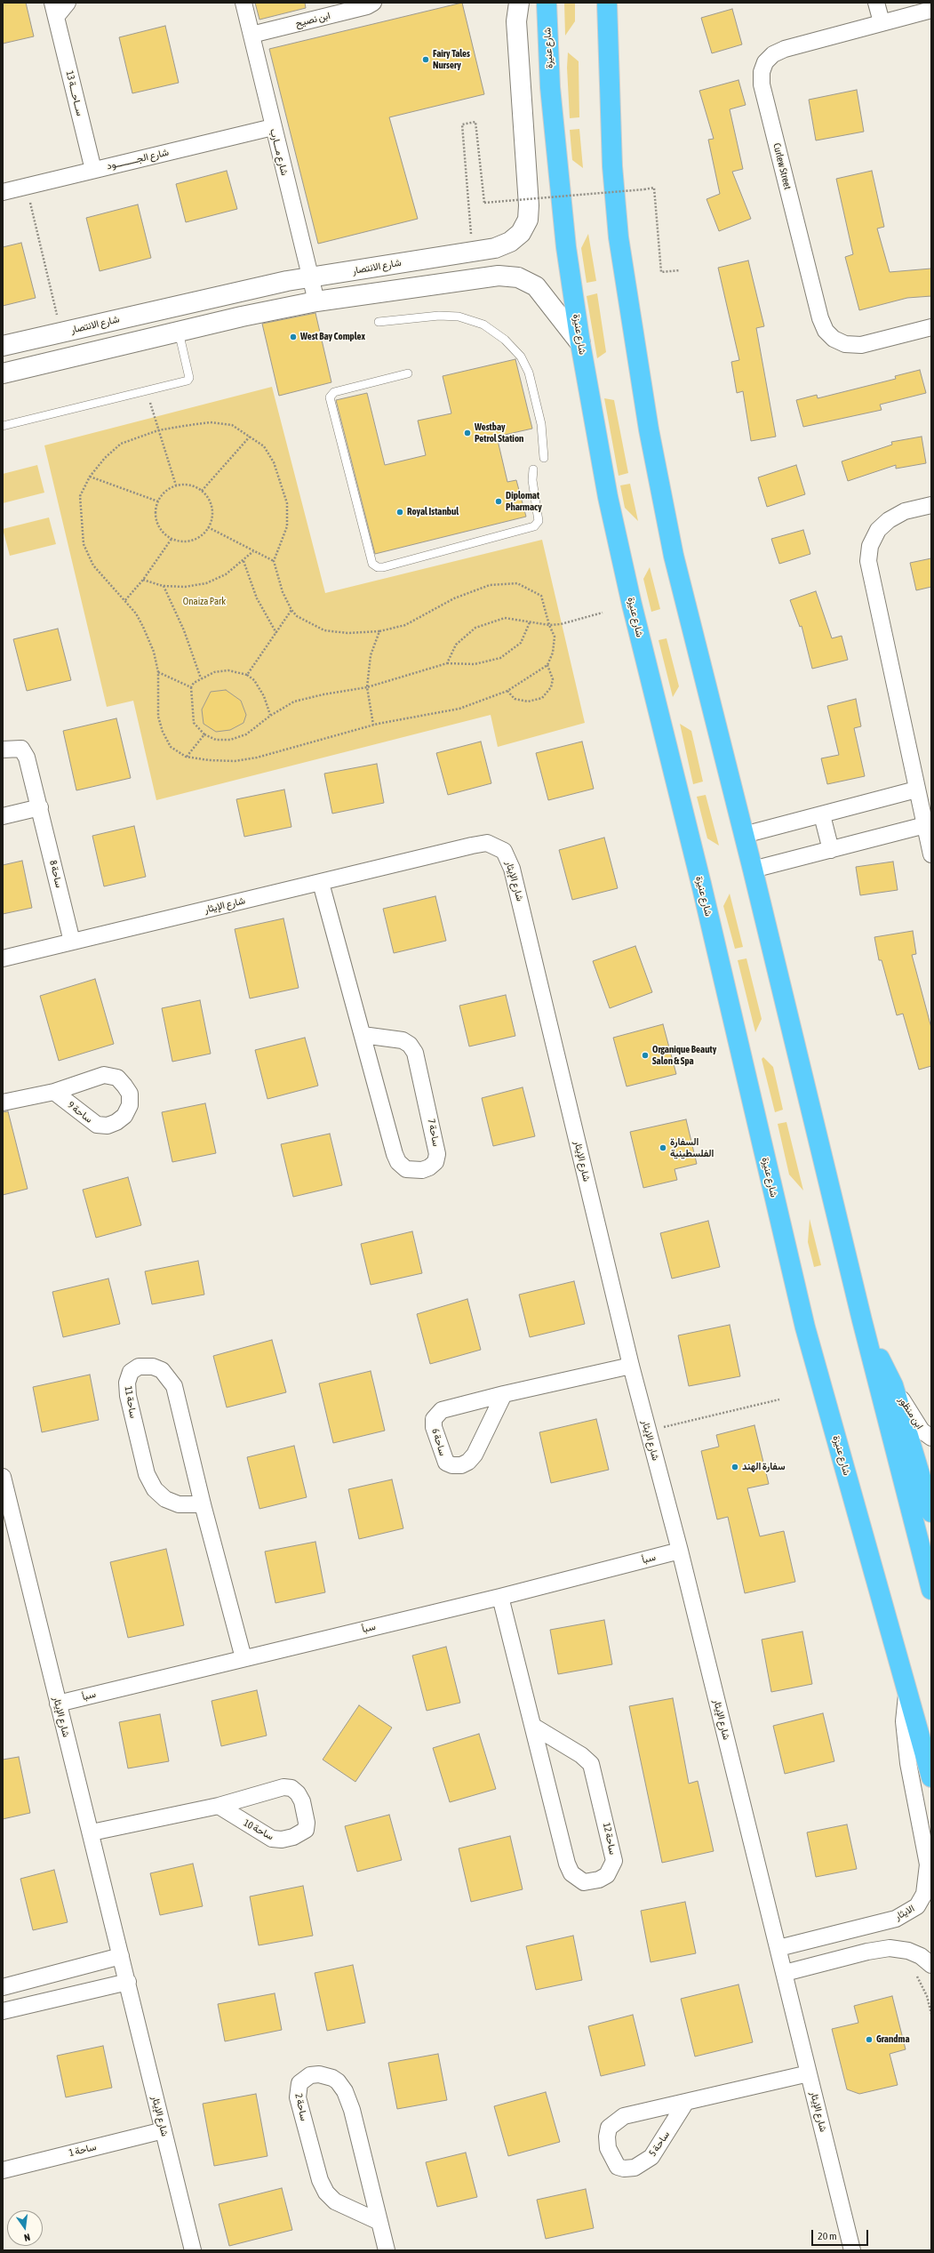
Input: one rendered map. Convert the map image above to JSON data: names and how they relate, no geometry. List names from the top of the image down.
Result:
{
  "streets": {
    "highway": ["شارع عنيزة"],
    "street": [
      "ابن نصيح",
      "ســاحـــة 13",
      "شارع مـــارب",
      "شارع الجــــــــود",
      "Curlew Street",
      "شارع الانتصار",
      "ساحة 8",
      "شارع الإيثار",
      "ساحة 7",
      "ساحة 11",
      "ابن منظور",
      "ساحة 6",
      "سبأ",
      "ساحة 10",
      "ساحة 12",
      "الايثار",
      "ساحة 2",
      "ساحة 5",
      "ساحة 1"
    ]
  },
  "crossings": [
    ["ابن نصيح", "شارع مـــارب"],
    ["شارع عنيزة", "الايثار"],
    ["ســاحـــة 13", "شارع الجــــــــود"],
    ["شارع مـــارب", "شارع الجــــــــود"],
    ["شارع مـــارب", "شارع الانتصار"],
    ["ساحة 8", "شارع الإيثار"],
    ["شارع الإيثار", "ساحة 7"],
    ["شارع الإيثار", "ساحة 6"],
    ["شارع الإيثار", "سبأ"],
    ["شارع الإيثار", "ساحة 10"],
    ["شارع الإيثار", "الايثار"],
    ["شارع الإيثار", "ساحة 5"],
    ["شارع الإيثار", "ساحة 1"],
    ["ساحة 11", "سبأ"],
    ["سبأ", "ساحة 12"]
  ],
  "parks": ["Onaiza Park"],
  "places": [
    "Fairy Tales Nursery",
    "West Bay Complex",
    "Westbay Petrol Station",
    "Diplomat Pharmacy",
    "Royal Istanbul",
    "Organique Beauty Salon & Spa",
    "السفارة الفلسطينية",
    "سفارة الهند",
    "Grandma"
  ],
  "scale_bar": "20 m",
  "north": "bottom"
}
